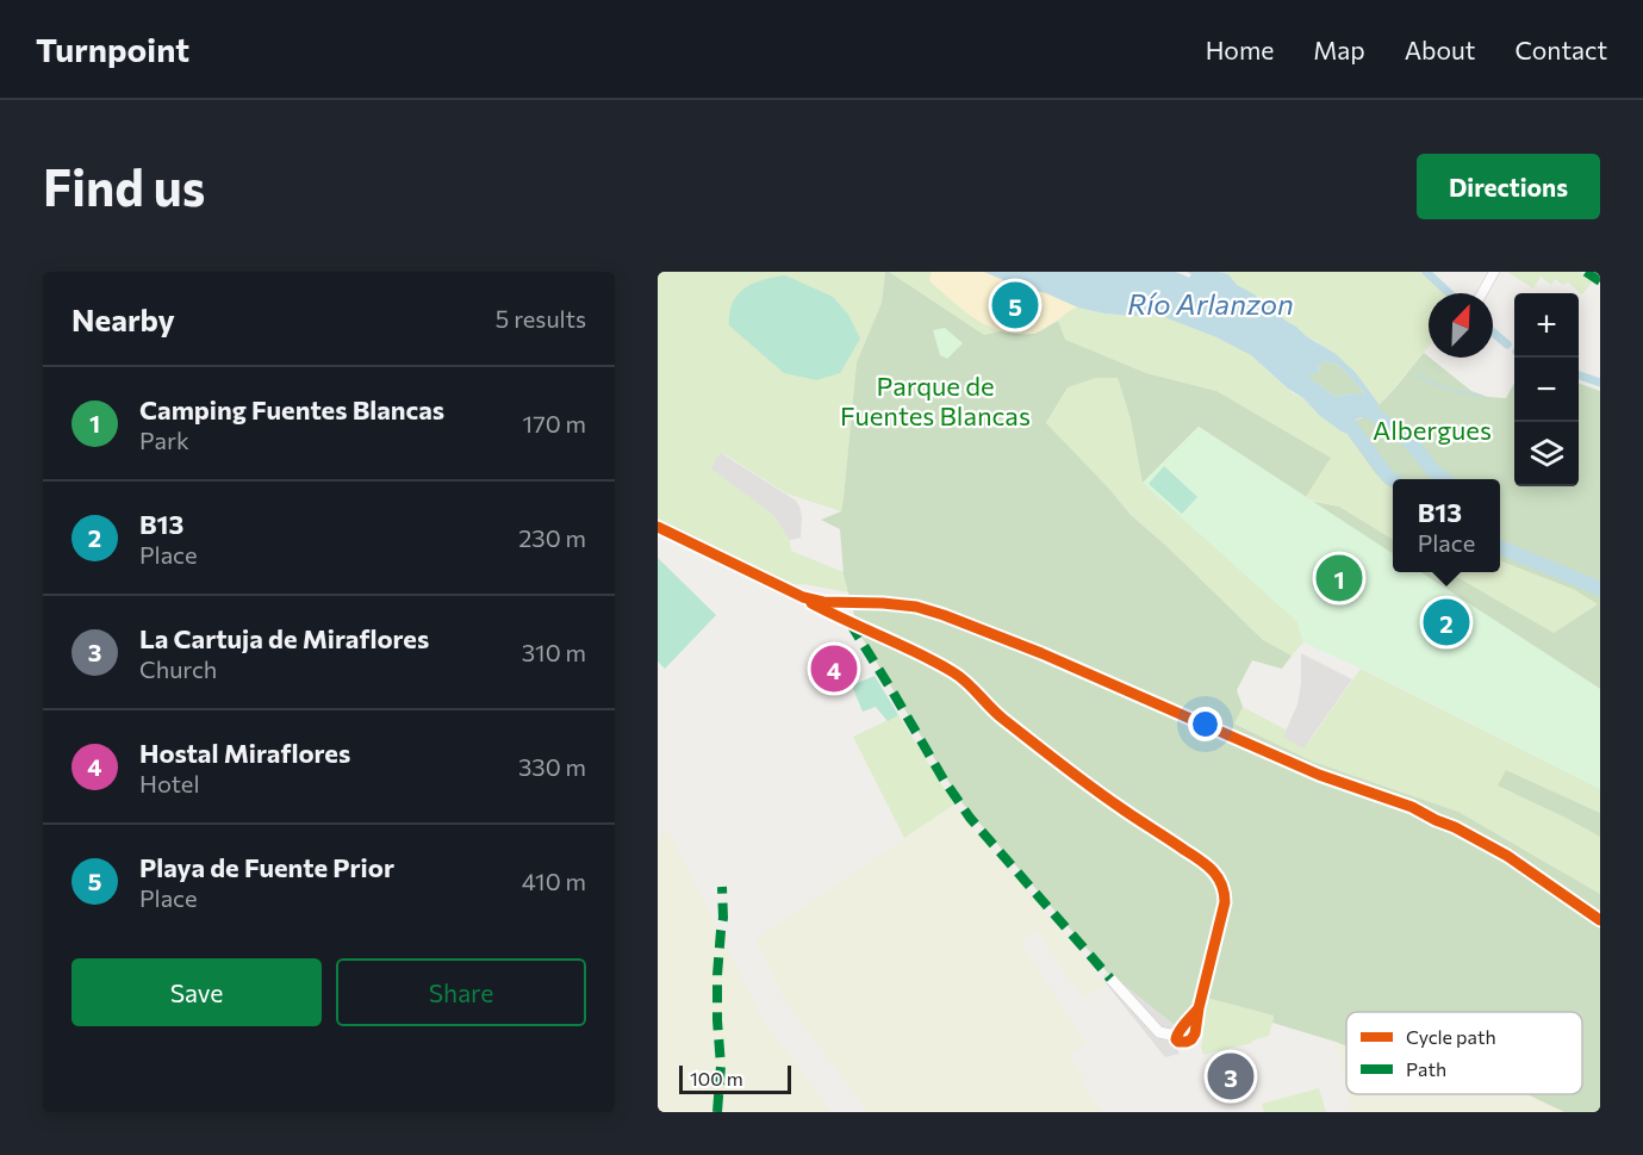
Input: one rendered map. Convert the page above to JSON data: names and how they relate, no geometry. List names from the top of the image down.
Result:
{
  "water": ["Río Arlanzon"],
  "parks": ["Parque de Fuentes Blancas", "Albergues"],
  "legend": ["Cycle path", "Path"],
  "scale_bar": "100 m",
  "north": "top right",
  "page": {
    "header": "Turnpoint",
    "nav": [
      "Home",
      "Map",
      "About",
      "Contact"
    ],
    "buttons": [
      "Directions",
      ["Save", "Share"]
    ],
    "title": "Find us",
    "heading": ["Nearby", "5 results"],
    "pins": [
      "5",
      "1",
      "2",
      "4",
      "3"
    ],
    "map_buttons": ["+", "−"],
    "list": [
      {
        "mark": "1",
        "name": "Camping Fuentes Blancas",
        "note": "Park",
        "value": "170 m"
      },
      {
        "mark": "2",
        "name": "B13",
        "note": "Place",
        "value": "230 m"
      },
      {
        "mark": "3",
        "name": "La Cartuja de Miraflores",
        "note": "Church",
        "value": "310 m"
      },
      {
        "mark": "4",
        "name": "Hostal Miraflores",
        "note": "Hotel",
        "value": "330 m"
      },
      {
        "mark": "5",
        "name": "Playa de Fuente Prior",
        "note": "Place",
        "value": "410 m"
      }
    ],
    "popup": ["B13", "Place"],
    "scale": "100 m"
  }
}
